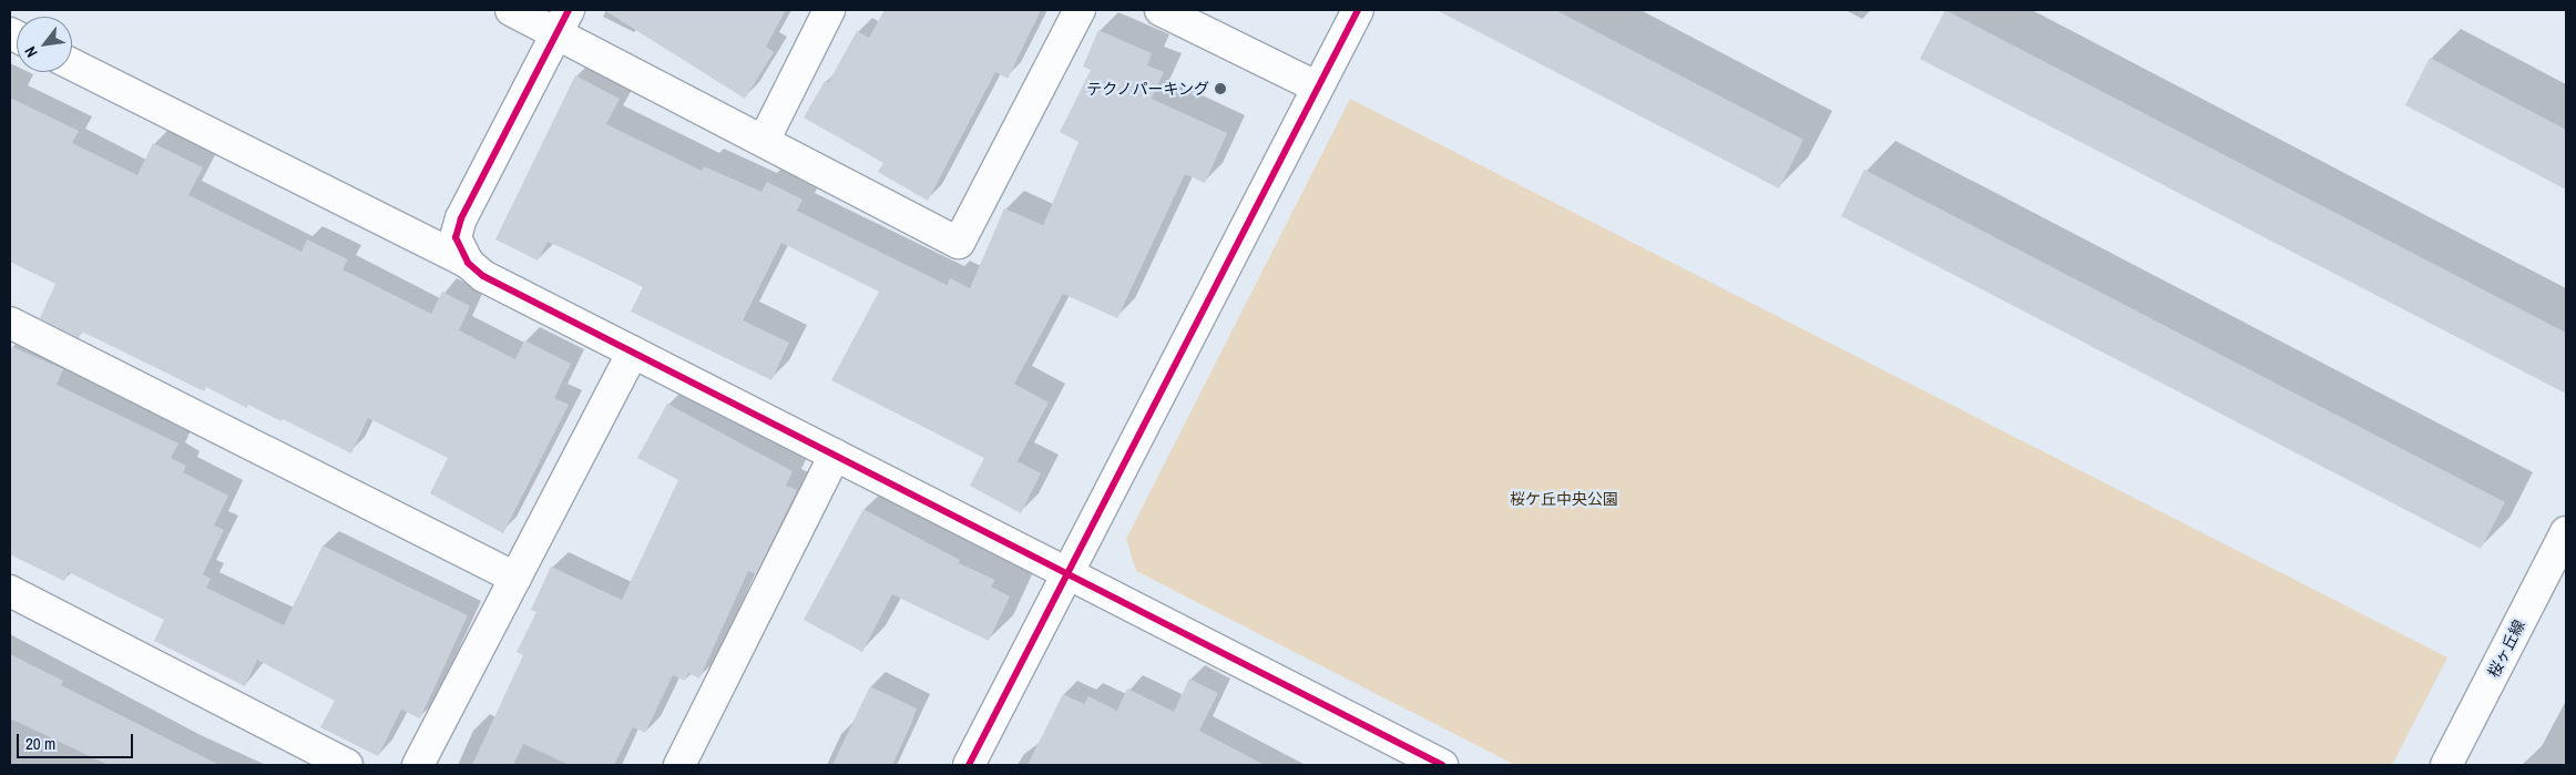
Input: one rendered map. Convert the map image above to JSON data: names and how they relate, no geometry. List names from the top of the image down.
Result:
{
  "streets": {
    "street": ["桜ヶ丘線"]
  },
  "parks": ["桜ケ丘中央公園"],
  "places": ["テクノパーキング"],
  "scale_bar": "20 m",
  "north": "bottom left"
}
